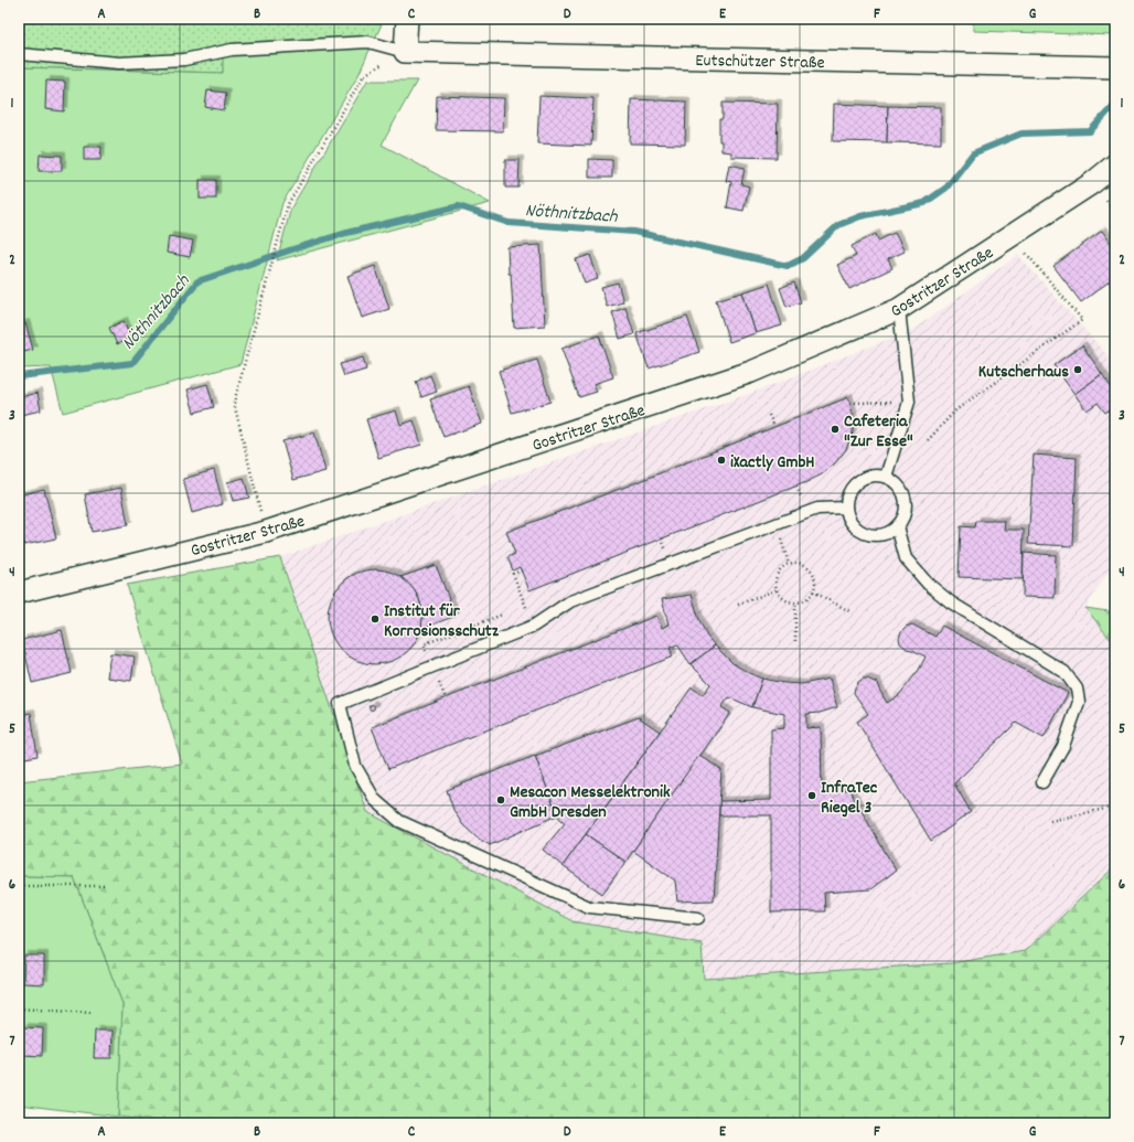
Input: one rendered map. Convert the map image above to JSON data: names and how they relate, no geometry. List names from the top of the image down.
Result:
{
  "streets": {
    "street": ["Eutschützer Straße", "Gostritzer Straße"]
  },
  "water": ["Nöthnitzbach"],
  "places": [
    "Kutscherhaus",
    "Cafeteria \"Zur Esse\"",
    "iXactly GmbH",
    "Institut für Korrosionsschutz",
    "InfraTec Riegel 3",
    "Mesacon Messelektronik GmbH Dresden"
  ],
  "grid": {
    "columns": [
      "A",
      "B",
      "C",
      "D",
      "E",
      "F",
      "G"
    ],
    "rows": [
      "1",
      "2",
      "3",
      "4",
      "5",
      "6",
      "7"
    ]
  }
}
